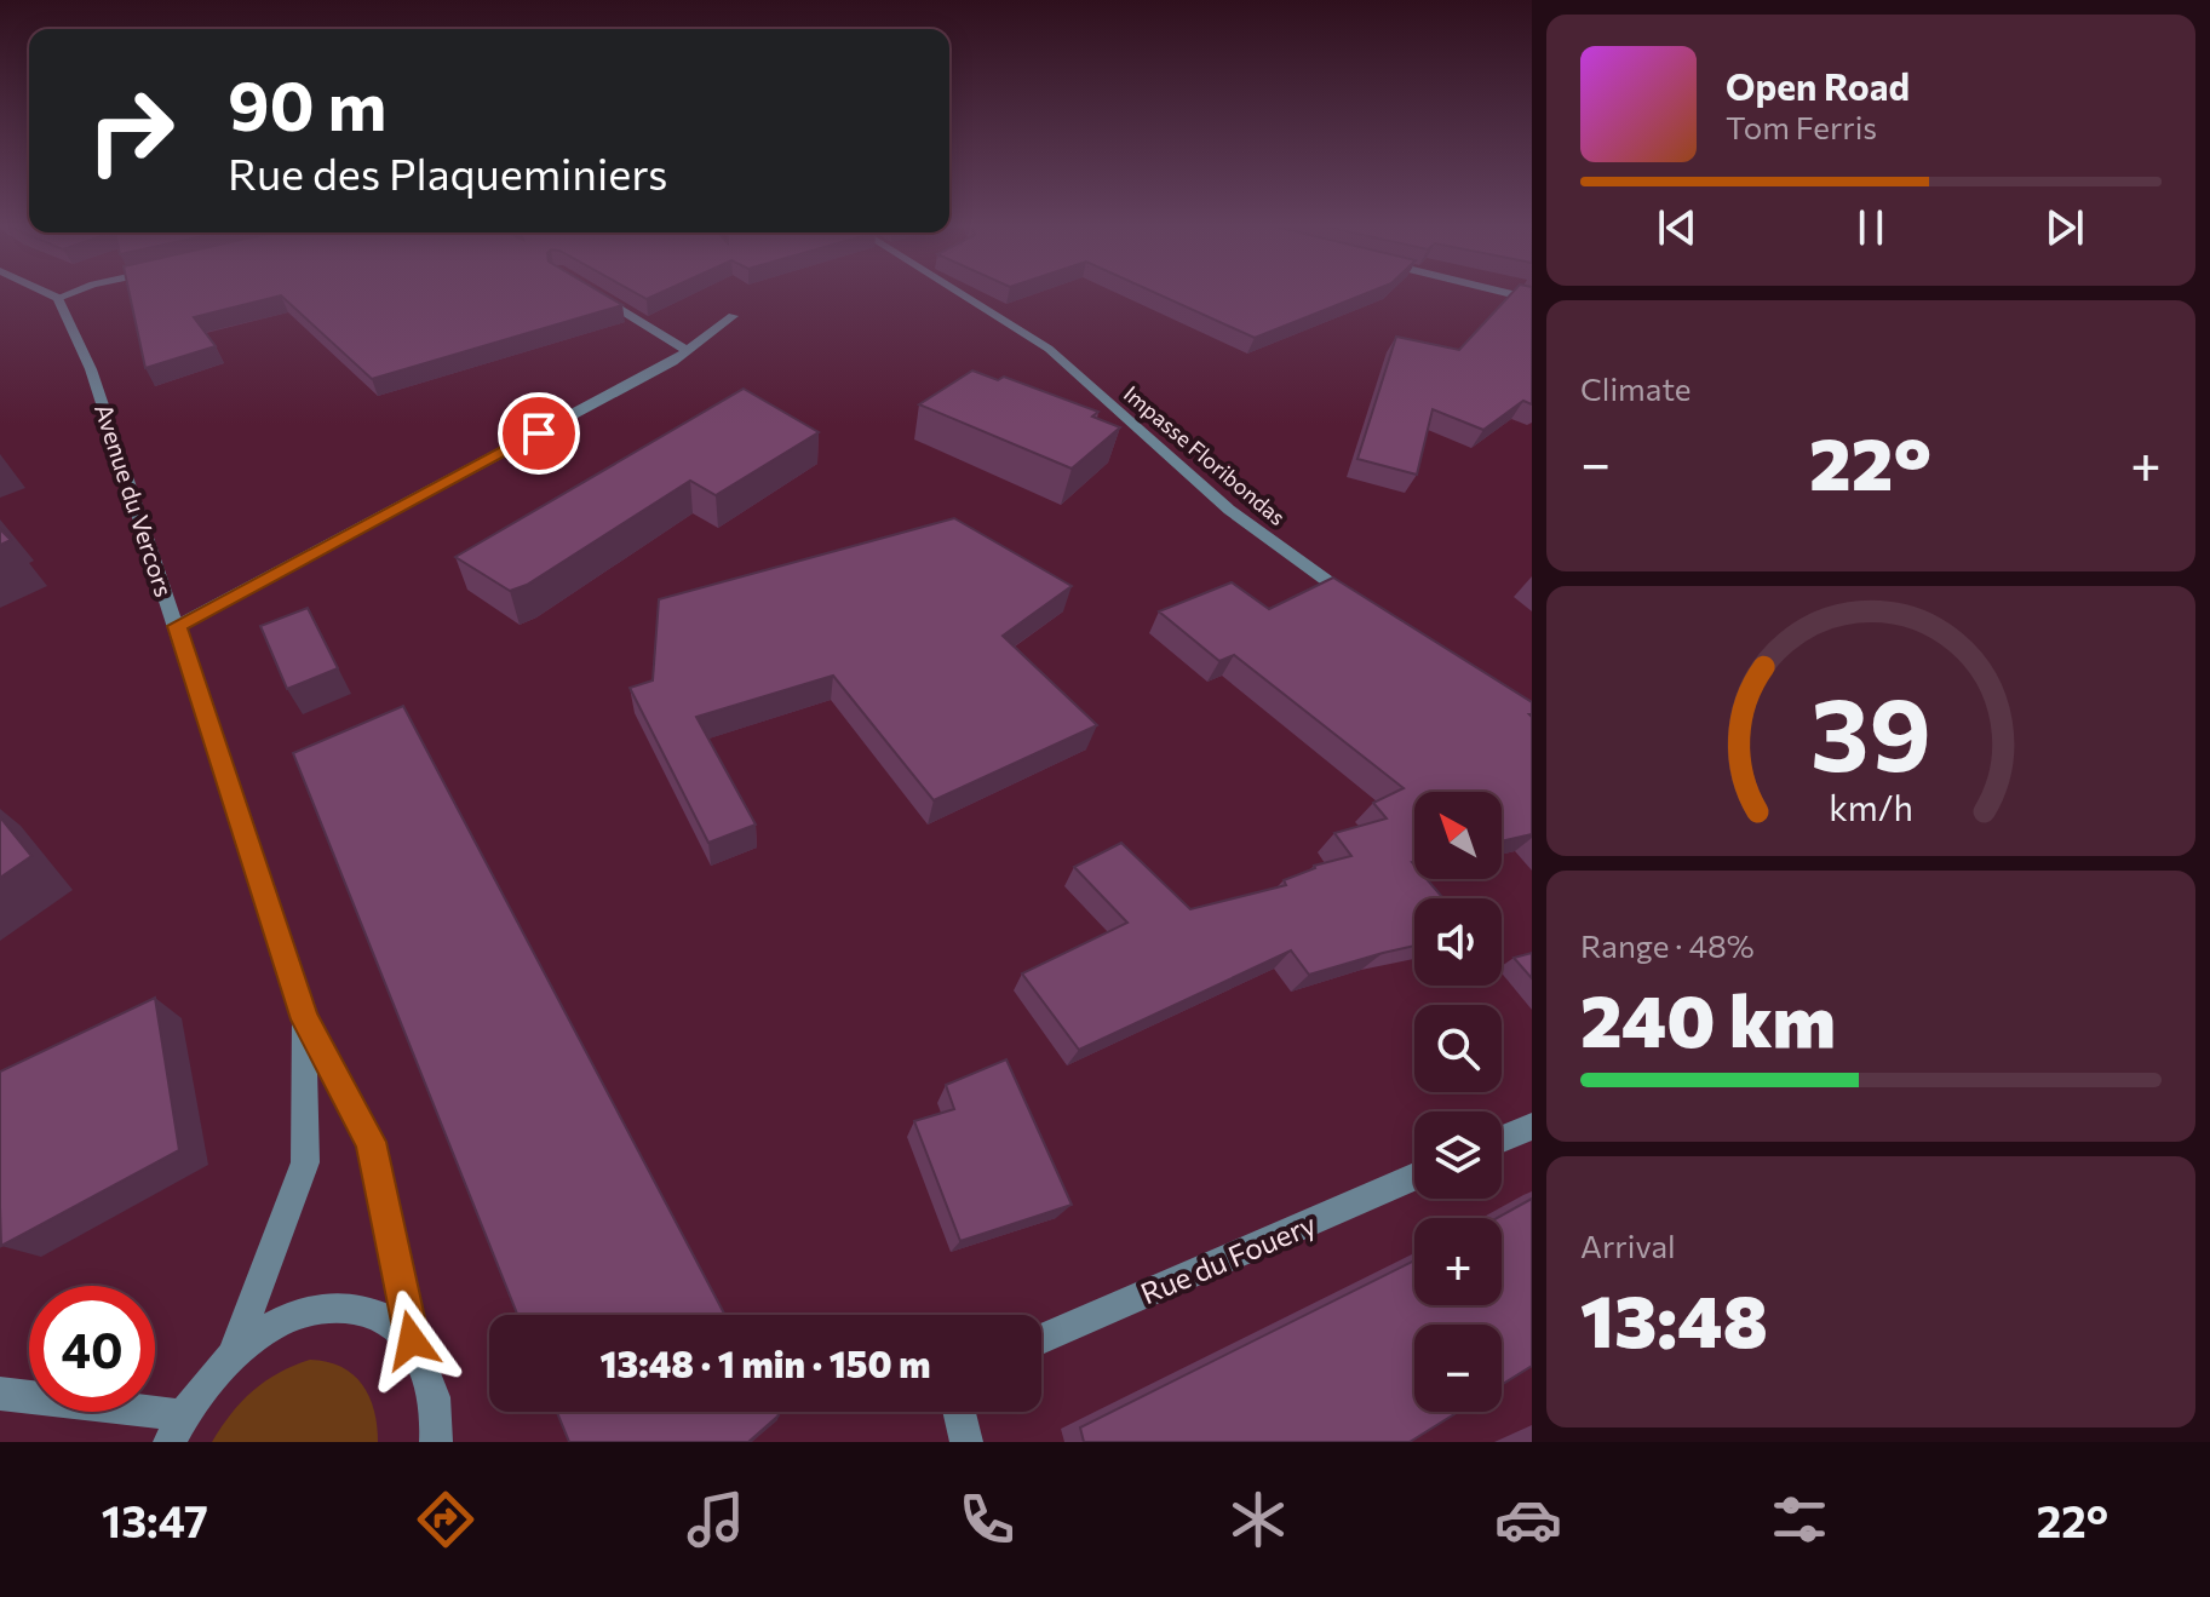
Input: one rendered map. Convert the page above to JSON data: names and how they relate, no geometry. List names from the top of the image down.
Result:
{
  "streets": {
    "street": ["Impasse Floribondas", "Avenue du Vercors", "Rue du Fouery"]
  },
  "north": "top left",
  "page": {
    "turn": ["90 m", "Rue des Plaqueminiers"],
    "song": ["Open Road", "Tom Ferris"],
    "tile": [
      "Climate",
      ["Range · 48%", "240 km"],
      ["Arrival", "13:48"]
    ],
    "heat": ["−", "22°", "+"],
    "map_buttons": ["+", "−"],
    "limit": "40",
    "trip": "13:48 · 1 min · 150 m",
    "tabs": ["13:47", "22°"],
    "gauge": ["39", "km/h"]
  }
}
